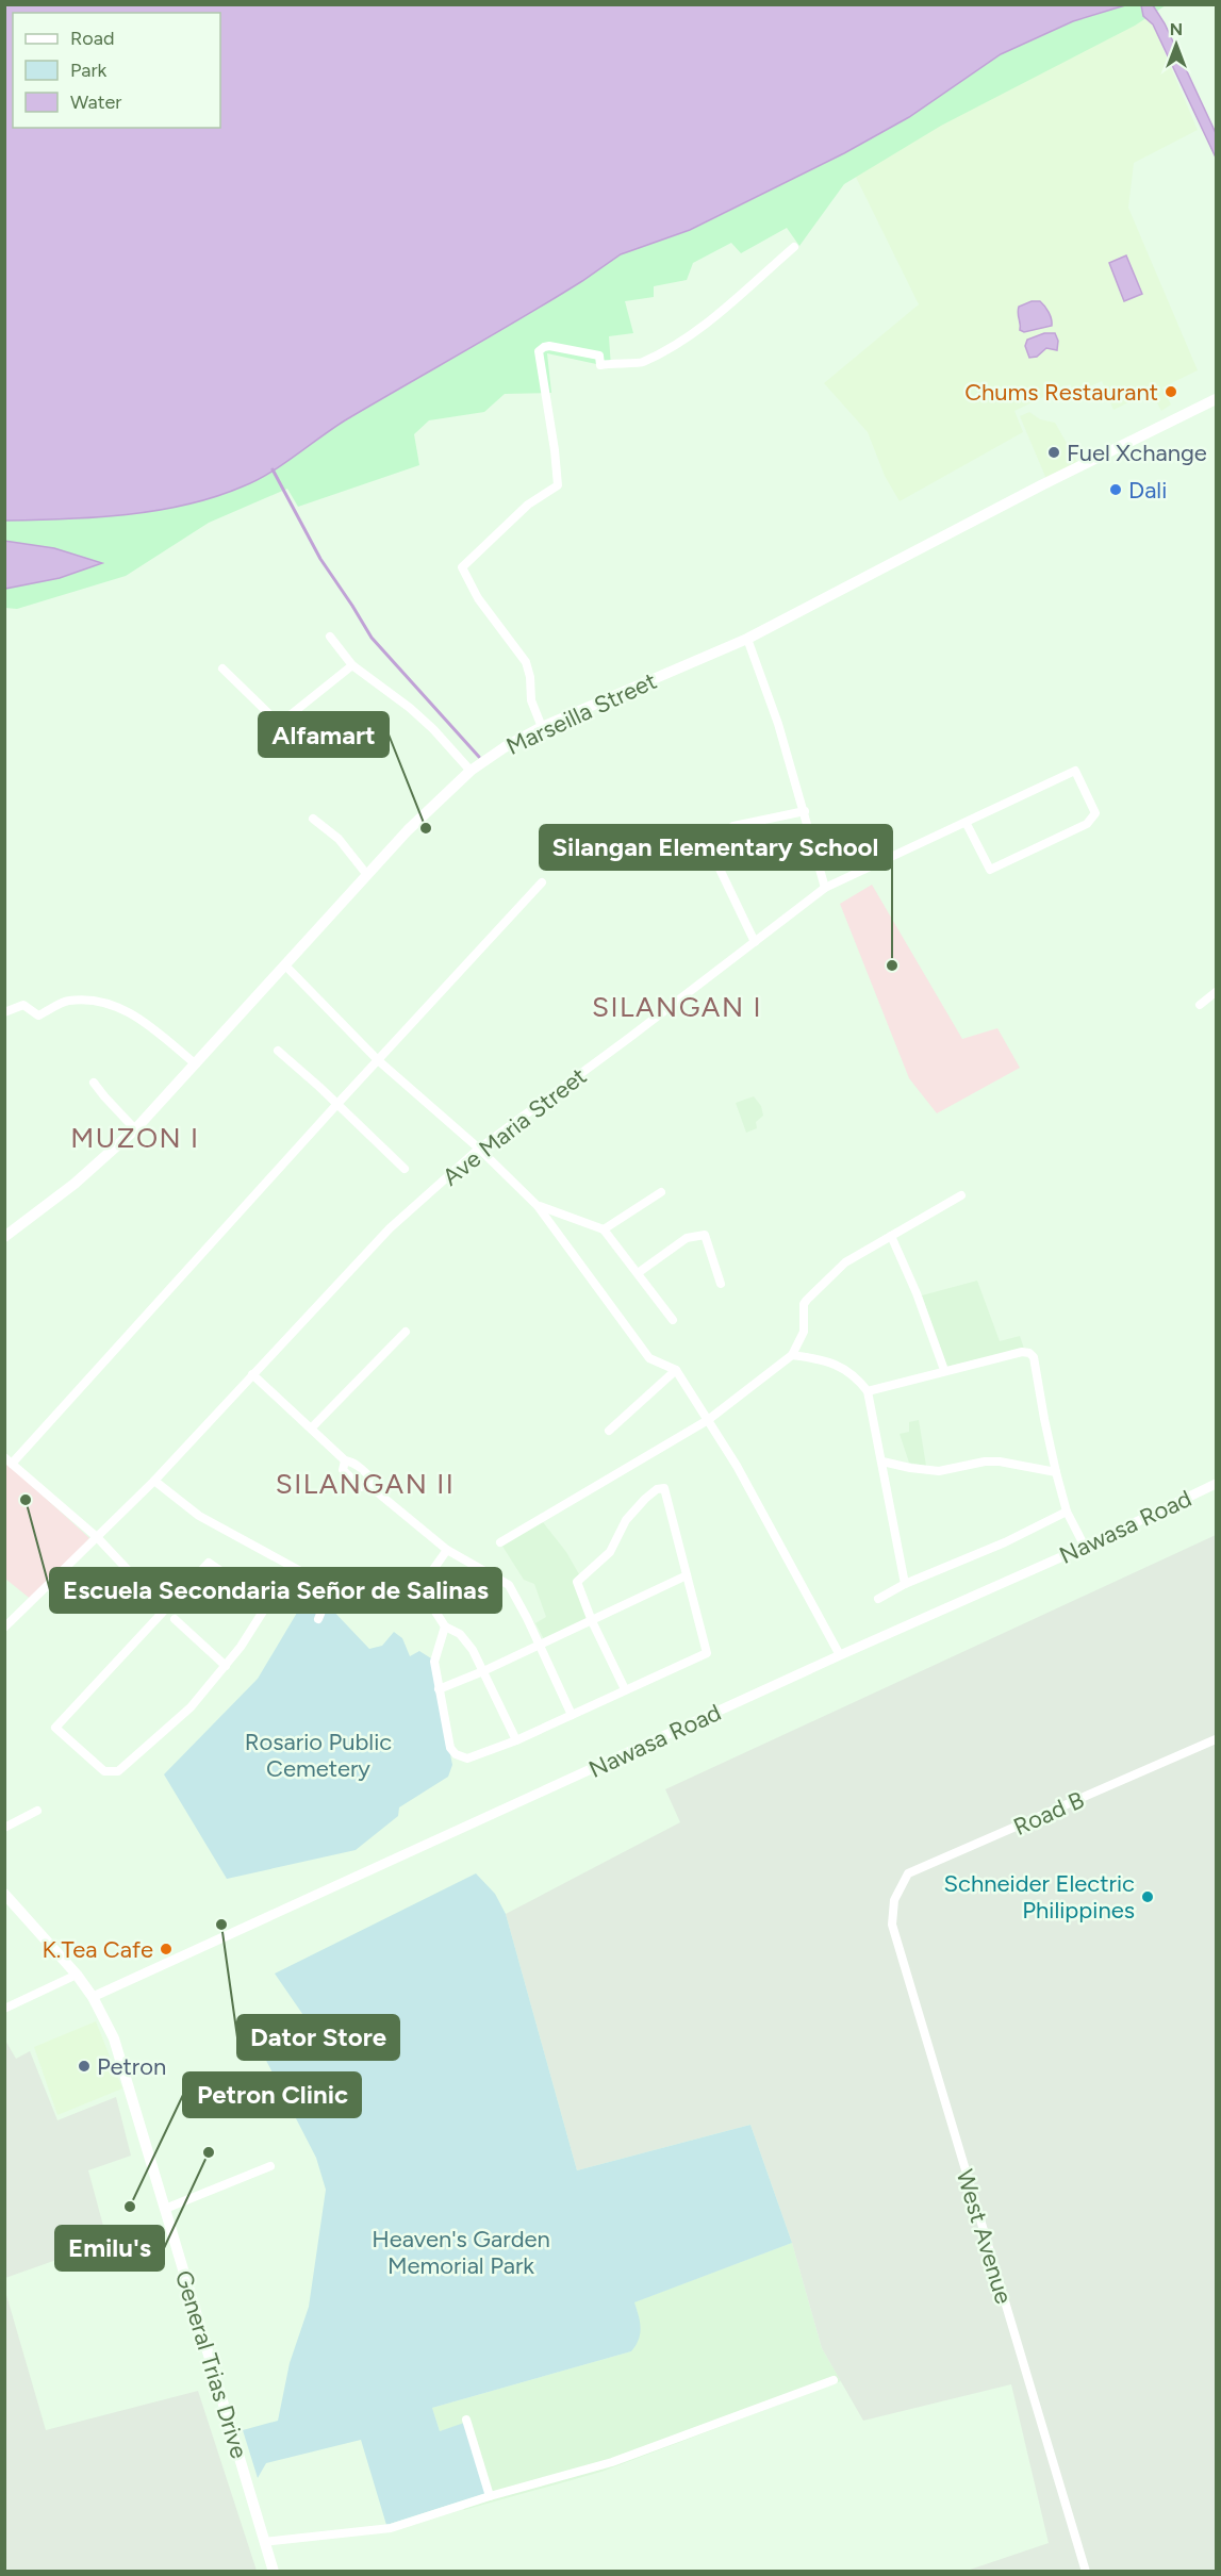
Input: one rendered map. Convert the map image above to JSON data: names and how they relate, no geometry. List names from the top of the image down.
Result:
{
  "streets": {
    "main road": ["Marseilla Street", "General Trias Drive"],
    "street": [
      "Ave Maria Street",
      "Nawasa Road",
      "Road B",
      "West Avenue"
    ]
  },
  "crossings": [
    ["Nawasa Road", "General Trias Drive"],
    ["Road B", "West Avenue"]
  ],
  "districts": ["SILANGAN I", "MUZON I", "SILANGAN II"],
  "parks": ["Rosario Public Cemetery", "Heaven's Garden Memorial Park"],
  "places": [
    "Chums Restaurant",
    "Fuel Xchange",
    "Dali",
    "Alfamart",
    "Silangan Elementary School",
    "Escuela Secondaria Señor de Salinas",
    "Schneider Electric Philippines",
    "Dator Store",
    "K.Tea Cafe",
    "Petron",
    "Emilu's",
    "Petron Clinic"
  ],
  "legend": ["Road", "Park", "Water"],
  "north": "top"
}
